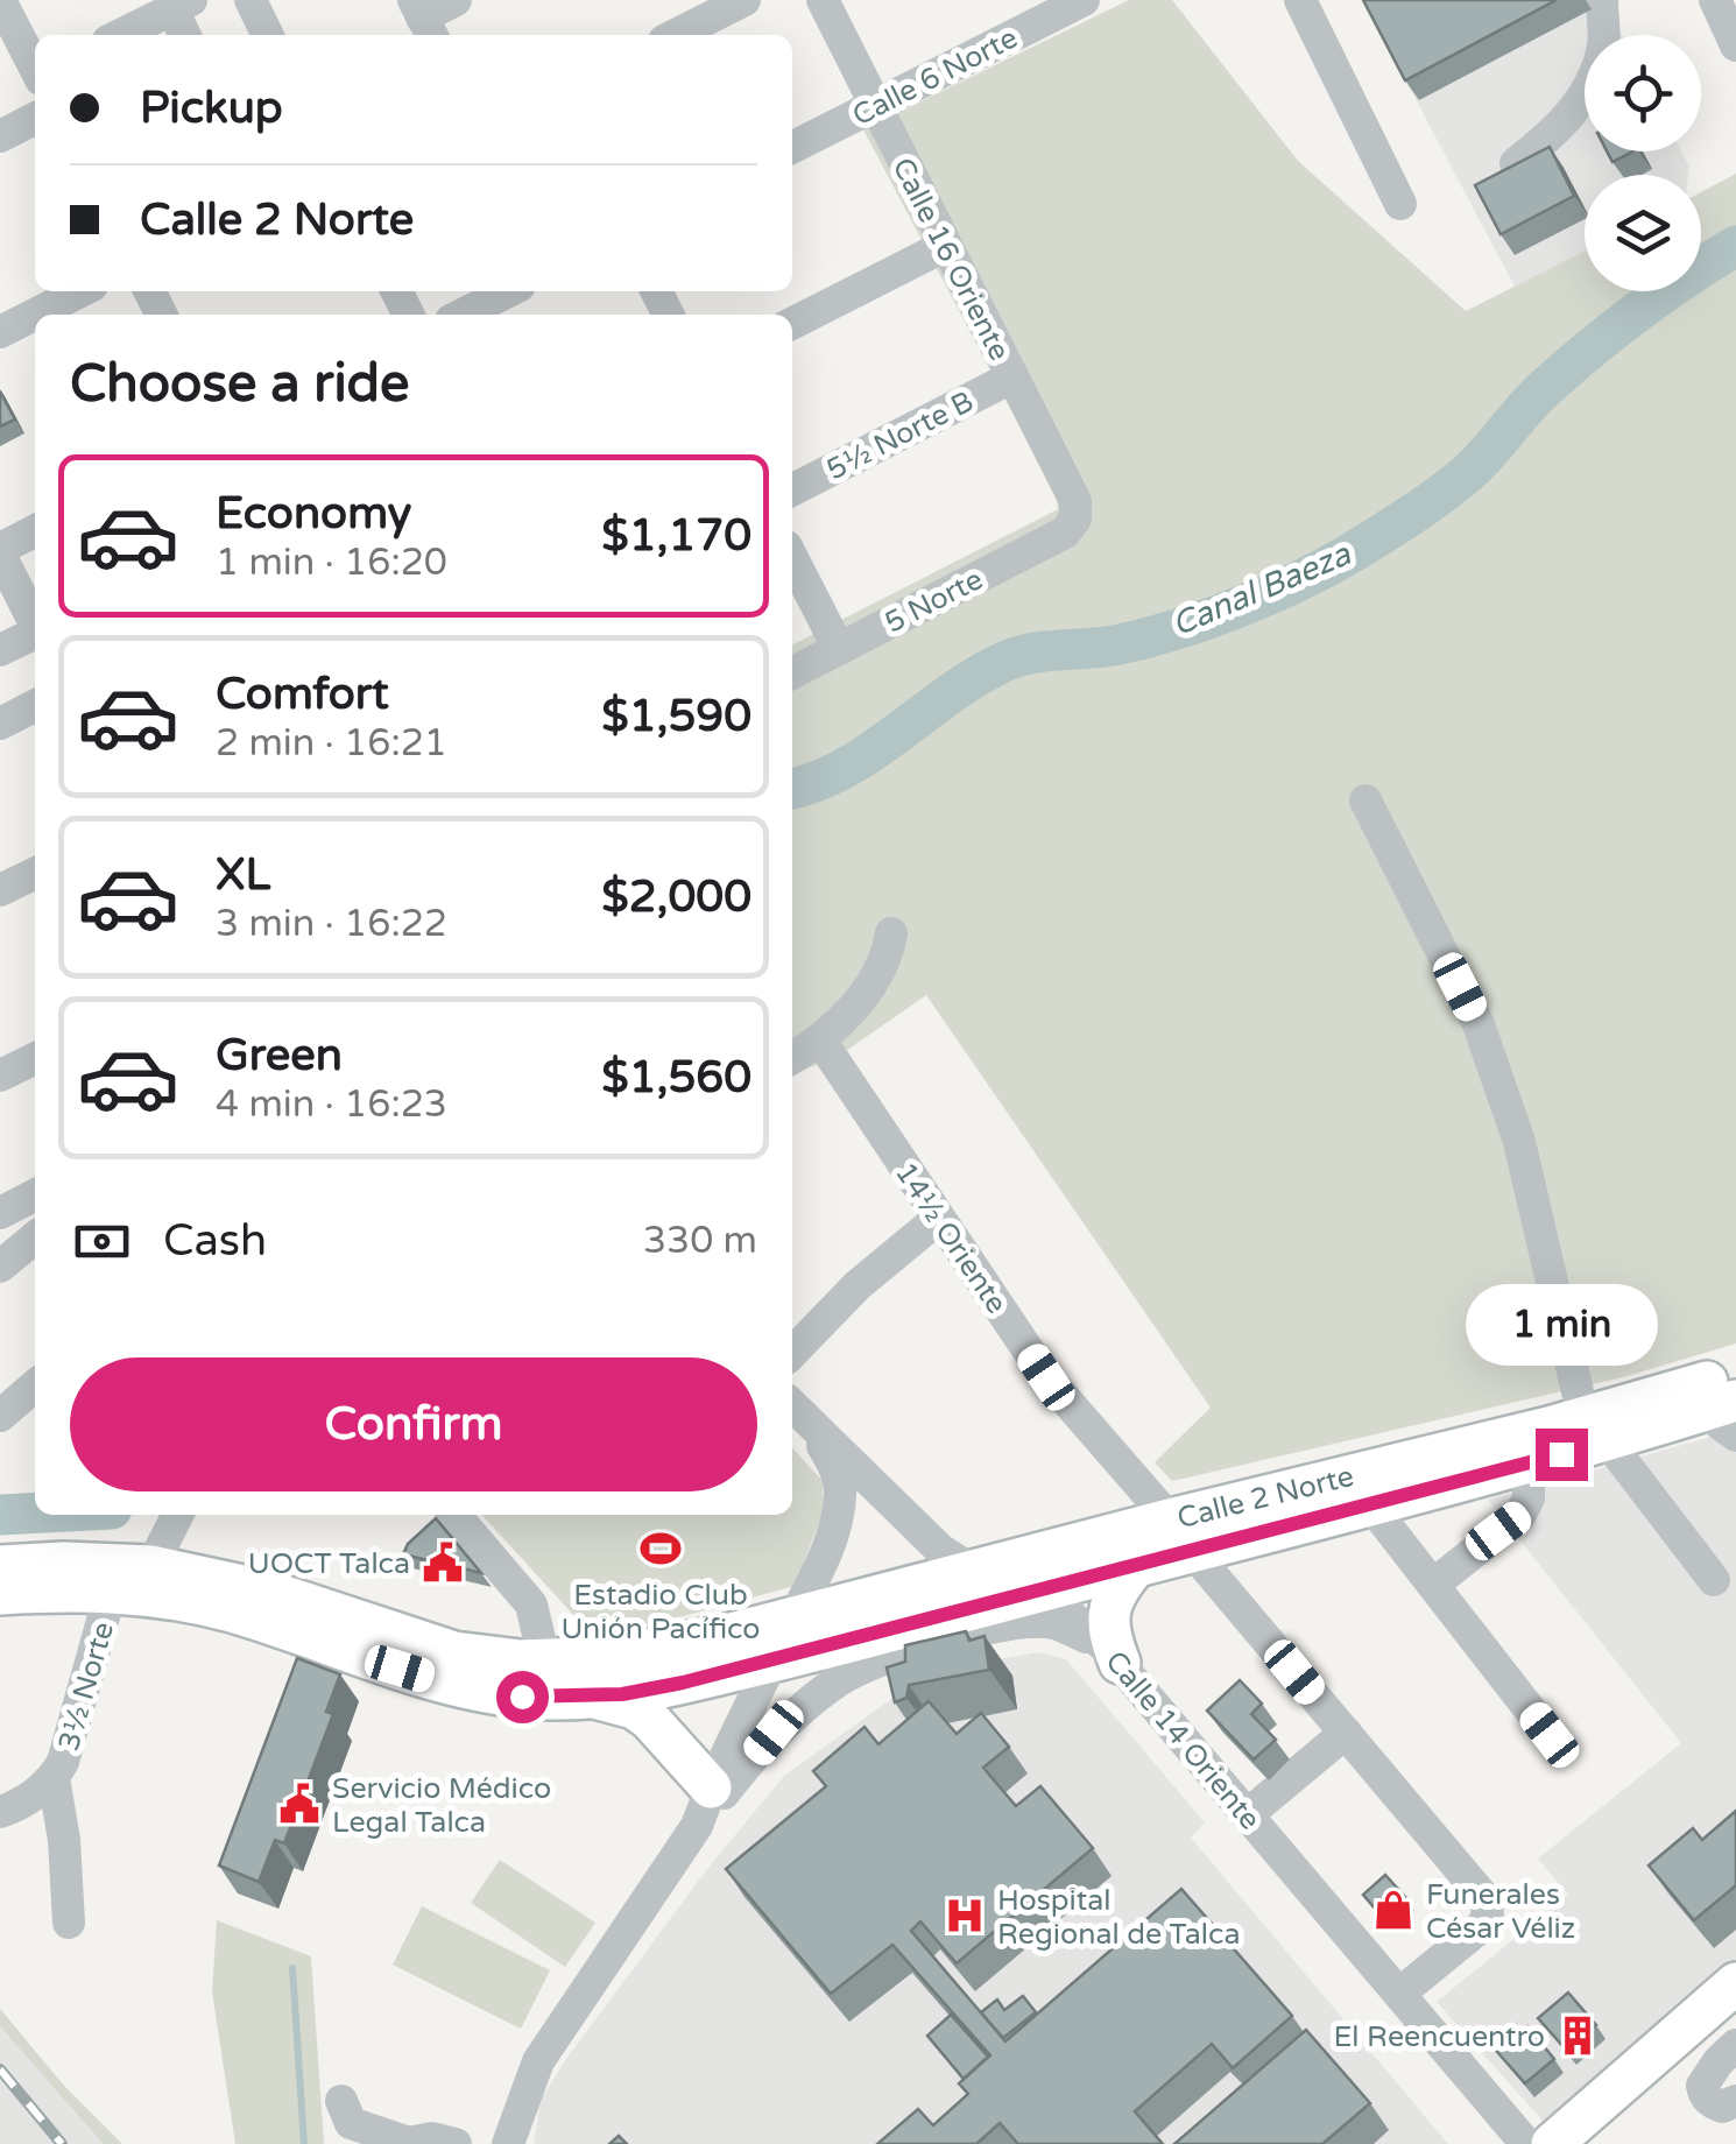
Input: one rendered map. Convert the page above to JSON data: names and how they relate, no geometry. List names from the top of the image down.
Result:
{
  "streets": {
    "main road": ["Calle 2 Norte"],
    "street": [
      "Calle 6 Norte",
      "Calle 16 Oriente",
      "5½ Norte B",
      "5 Norte",
      "14½ Oriente",
      "3½ Norte",
      "Calle 14 Oriente"
    ]
  },
  "crossings": [
    ["Calle 6 Norte", "Calle 16 Oriente"],
    ["Calle 16 Oriente", "5½ Norte B"],
    ["Calle 16 Oriente", "5 Norte"],
    ["14½ Oriente", "Calle 2 Norte"],
    ["14½ Oriente", "Calle 14 Oriente"],
    ["Calle 2 Norte", "Calle 14 Oriente"]
  ],
  "water": ["Canal Baeza"],
  "places": {
    "sports": ["Estadio Club Unión Pacífico"],
    "public building": ["UOCT Talca", "Servicio Médico Legal Talca"],
    "shop": ["Funerales César Véliz"],
    "hospital": ["Hospital Regional de Talca"],
    "building": ["El Reencuentro"]
  },
  "page": {
    "banner": ["Pickup", "Calle 2 Norte"],
    "heading": "Choose a ride",
    "list": [
      {
        "name": "Economy",
        "note": "1 min · 16:20",
        "value": "$1,170"
      },
      {
        "name": "Comfort",
        "note": "2 min · 16:21",
        "value": "$1,590"
      },
      {
        "name": "XL",
        "note": "3 min · 16:22",
        "value": "$2,000"
      },
      {
        "name": "Green",
        "note": "4 min · 16:23",
        "value": "$1,560"
      }
    ],
    "pay": ["Cash", "330 m"],
    "bubble": "1 min",
    "buttons": "Confirm"
  }
}
